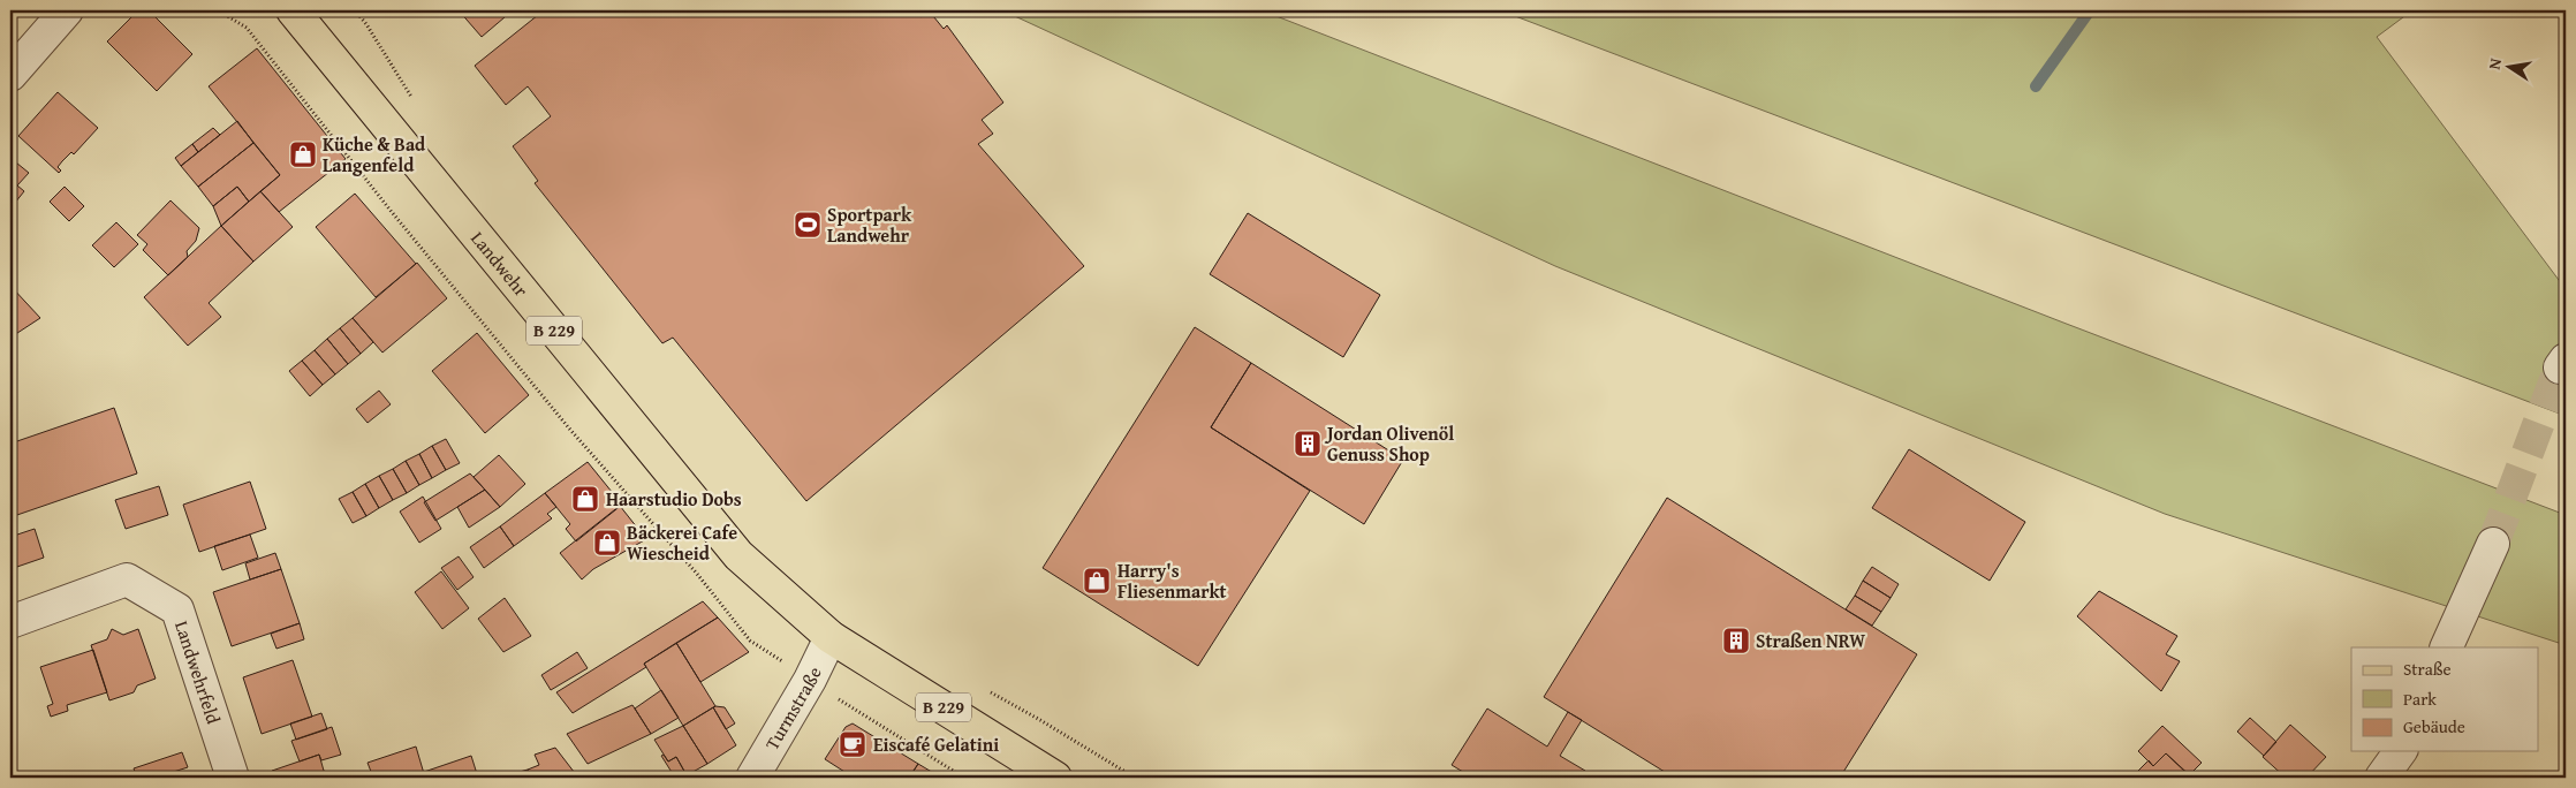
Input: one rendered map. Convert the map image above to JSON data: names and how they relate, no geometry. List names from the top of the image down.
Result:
{
  "streets": {
    "main road": ["Landwehr", "B 229"],
    "street": ["Landwehrfeld", "Turmstraße"]
  },
  "crossings": [
    ["Landwehr", "B 229"],
    ["Landwehr", "Turmstraße"],
    ["B 229", "Turmstraße"]
  ],
  "places": {
    "shop": [
      "Küche & Bad Langenfeld",
      "Haarstudio Dobs",
      "Bäckerei Cafe Wiescheid",
      "Harry's Fliesenmarkt"
    ],
    "sports": ["Sportpark Landwehr"],
    "building": ["Jordan Olivenöl Genuss Shop", "Straßen NRW"],
    "cafe": ["Eiscafé Gelatini"]
  },
  "legend": ["Straße", "Park", "Gebäude"],
  "north": "left"
}
